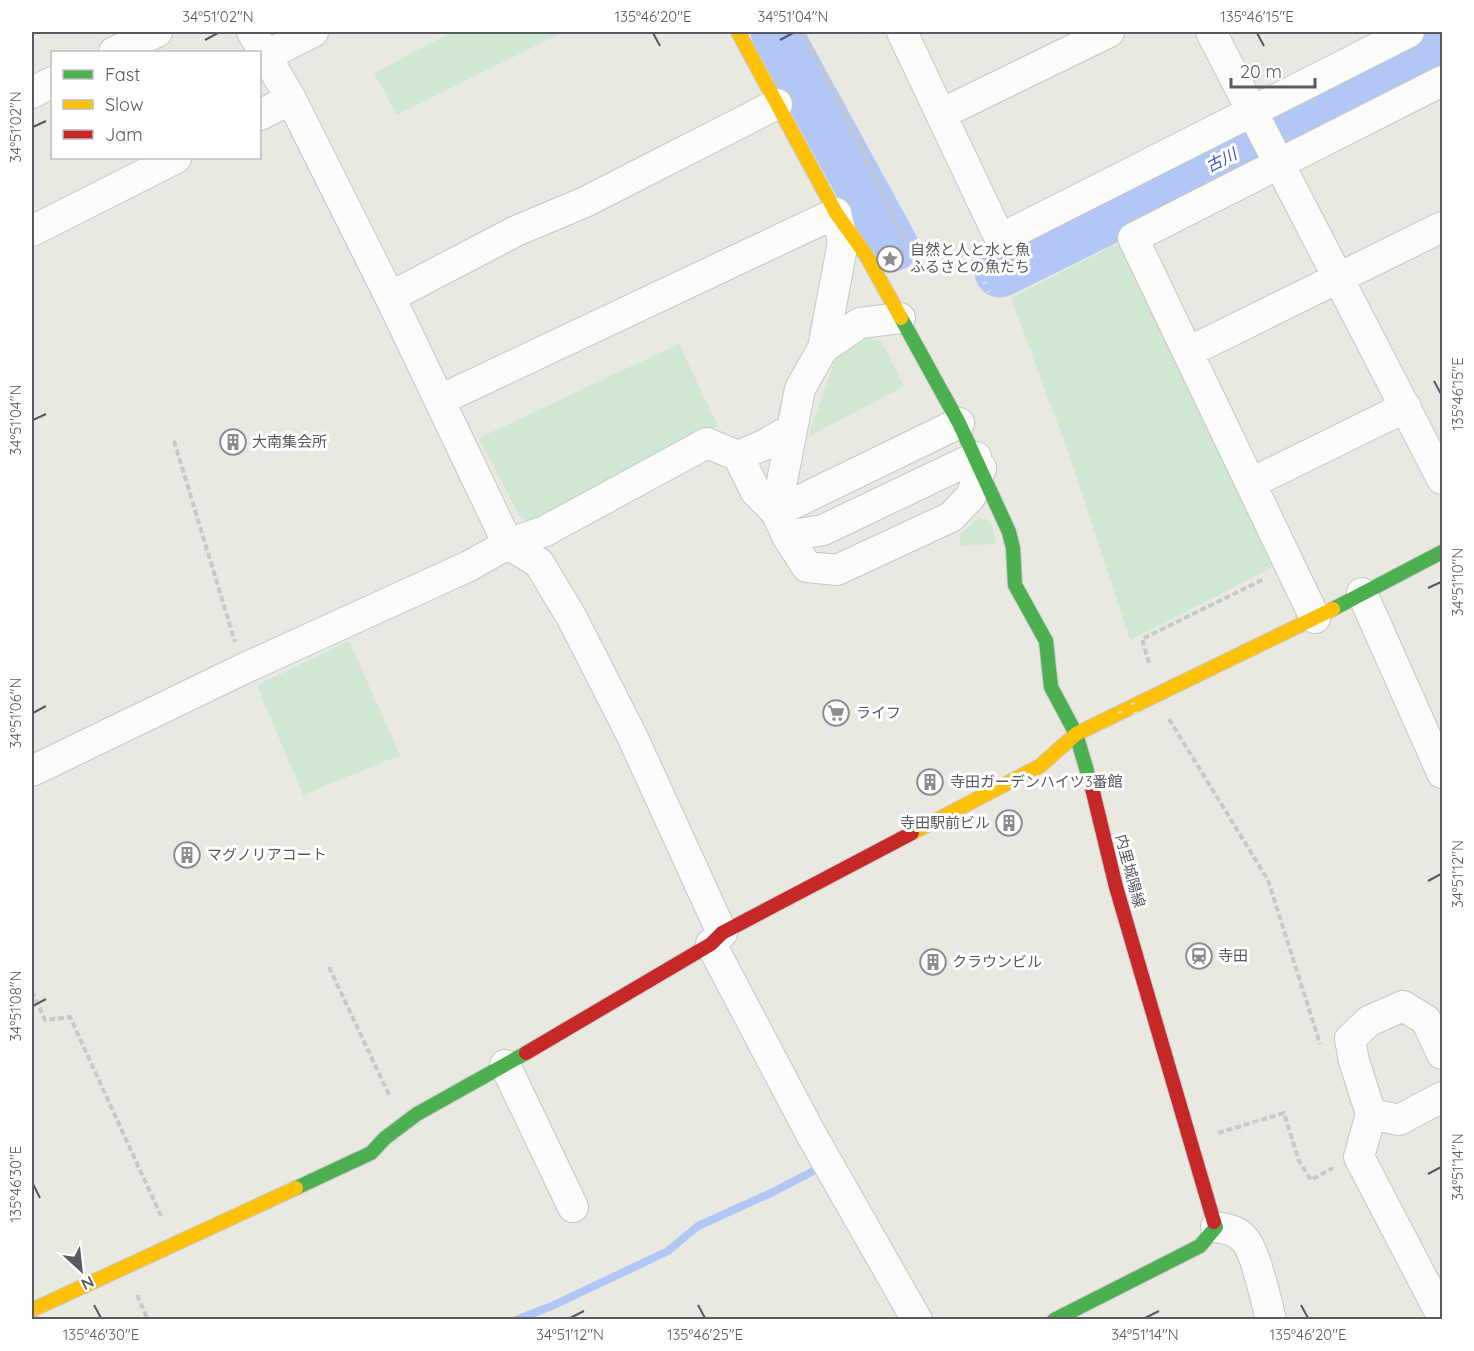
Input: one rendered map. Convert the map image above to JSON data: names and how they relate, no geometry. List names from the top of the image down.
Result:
{
  "streets": {
    "street": ["内里城陽線"]
  },
  "water": ["古川"],
  "places": {
    "place": ["自然と人と水と魚 ふるさとの魚たち"],
    "building": [
      "大南集会所",
      "寺田ガーデンハイツ3番館",
      "寺田駅前ビル",
      "マグノリアコート",
      "クラウンビル"
    ],
    "supermarket": ["ライフ"],
    "station": ["寺田"]
  },
  "legend": ["Fast", "Slow", "Jam"],
  "scale_bar": "20 m",
  "north": "bottom right",
  "coordinates": [
    "34°51'02\"N",
    "135°46'20\"E",
    "34°51'04\"N",
    "135°46'15\"E",
    "34°51'10\"N",
    "34°51'06\"N",
    "34°51'12\"N",
    "34°51'08\"N",
    "34°51'14\"N",
    "135°46'30\"E",
    "135°46'25\"E"
  ]
}
